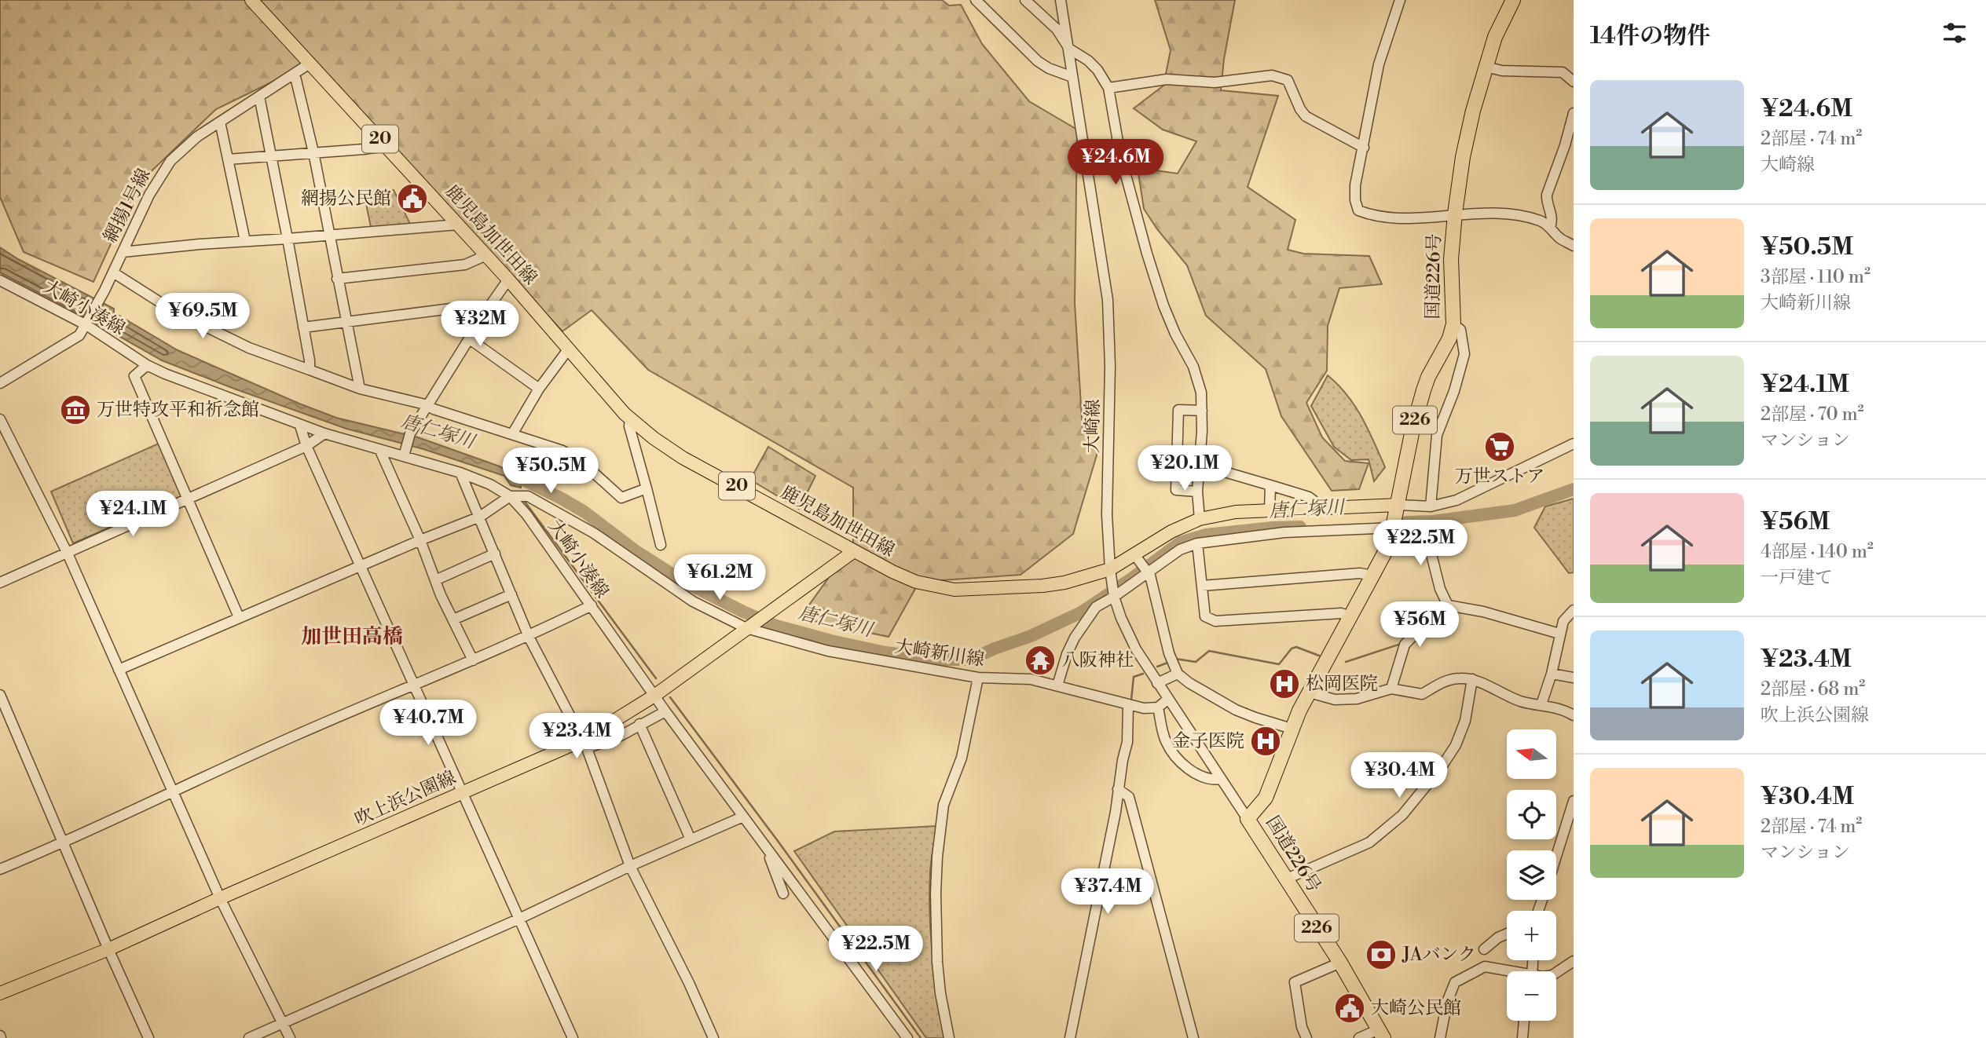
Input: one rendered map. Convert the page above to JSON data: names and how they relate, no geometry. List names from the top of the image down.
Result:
{
  "streets": {
    "highway": ["国道226号", "226"],
    "main road": ["20", "鹿児島加世田線", "吹上浜公園線"],
    "street": [
      "網揚1号線",
      "大崎小湊線",
      "大崎線",
      "大崎新川線"
    ]
  },
  "crossings": [
    ["網揚1号線", "鹿児島加世田線"],
    ["網揚1号線", "大崎小湊線"],
    ["鹿児島加世田線", "国道226号"],
    ["鹿児島加世田線", "大崎線"],
    ["鹿児島加世田線", "吹上浜公園線"],
    ["国道226号", "大崎線"],
    ["大崎小湊線", "大崎新川線"],
    ["大崎小湊線", "吹上浜公園線"],
    ["大崎新川線", "吹上浜公園線"]
  ],
  "districts": ["加世田高橋"],
  "water": ["唐仁塚川"],
  "places": {
    "public building": ["網揚公民館", "大崎公民館"],
    "museum": ["万世特攻平和祈念館"],
    "supermarket": ["万世ストア"],
    "temple": ["八阪神社"],
    "hospital": ["松岡医院", "金子医院"],
    "bank": ["JAバンク"]
  },
  "north": "left",
  "page": {
    "heading": "14件の物件",
    "list": [
      {
        "name": "¥24.6M",
        "note": "2部屋 · 74 m² · 大崎線"
      },
      {
        "name": "¥50.5M",
        "note": "3部屋 · 110 m² · 大崎新川線"
      },
      {
        "name": "¥24.1M",
        "note": "2部屋 · 70 m² · マンション"
      },
      {
        "name": "¥56M",
        "note": "4部屋 · 140 m² · 一戸建て"
      },
      {
        "name": "¥23.4M",
        "note": "2部屋 · 68 m² · 吹上浜公園線"
      },
      {
        "name": "¥30.4M",
        "note": "2部屋 · 74 m² · マンション"
      }
    ],
    "price": [
      "¥24.6M",
      "¥69.5M",
      "¥32M",
      "¥20.1M",
      "¥50.5M",
      "¥24.1M",
      "¥22.5M",
      "¥61.2M",
      "¥56M",
      "¥40.7M",
      "¥23.4M",
      "¥30.4M",
      "¥37.4M",
      "¥22.5M"
    ],
    "map_buttons": ["+", "−"]
  }
}
